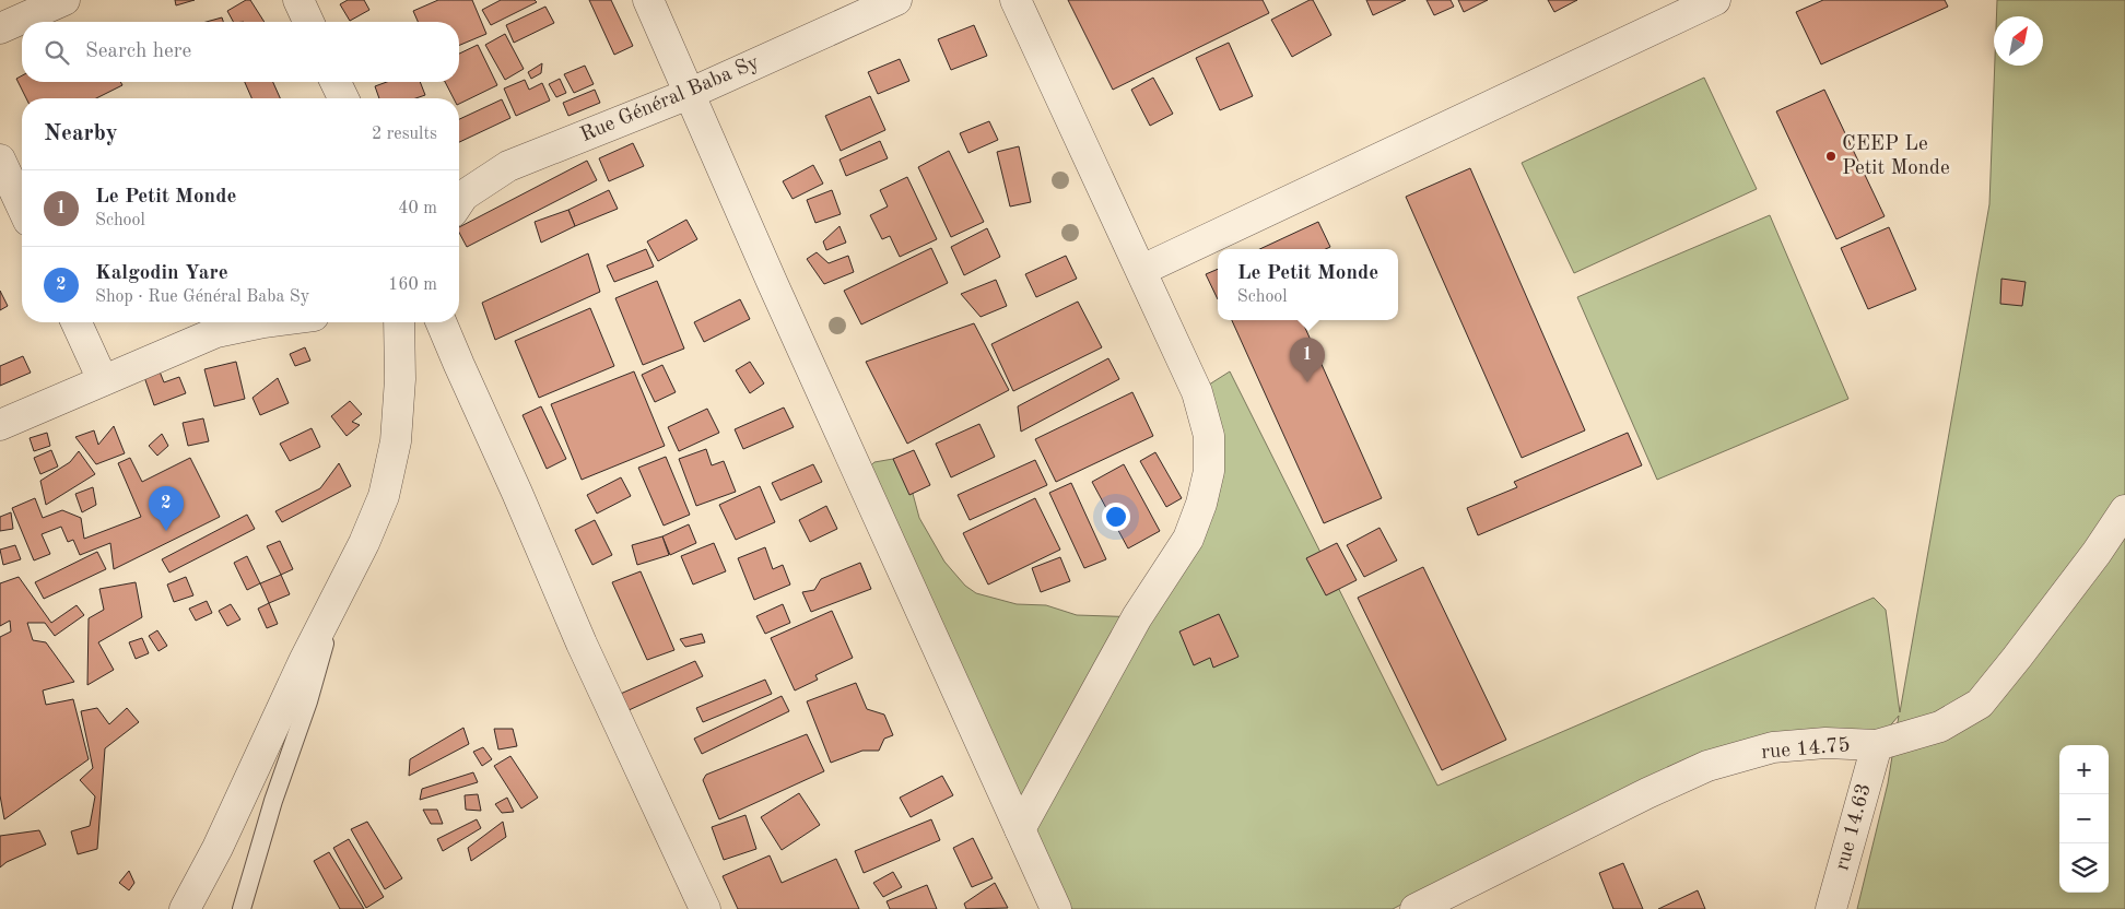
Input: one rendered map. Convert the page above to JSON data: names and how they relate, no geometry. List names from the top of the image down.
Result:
{
  "streets": {
    "street": ["Rue Général Baba Sy", "rue 14.75", "rue 14.63"]
  },
  "crossings": [
    ["rue 14.75", "rue 14.63"]
  ],
  "places": ["CEEP Le Petit Monde"],
  "north": "top right",
  "page": {
    "search": "Search here",
    "heading": ["Nearby", "2 results"],
    "list": [
      {
        "mark": "1",
        "name": "Le Petit Monde",
        "note": "School",
        "value": "40 m"
      },
      {
        "mark": "2",
        "name": "Kalgodin Yare",
        "note": "Shop · Rue Général Baba Sy",
        "value": "160 m"
      }
    ],
    "popup": ["Le Petit Monde", "School"],
    "pins": ["1", "2"],
    "map_buttons": ["+", "−"]
  }
}
